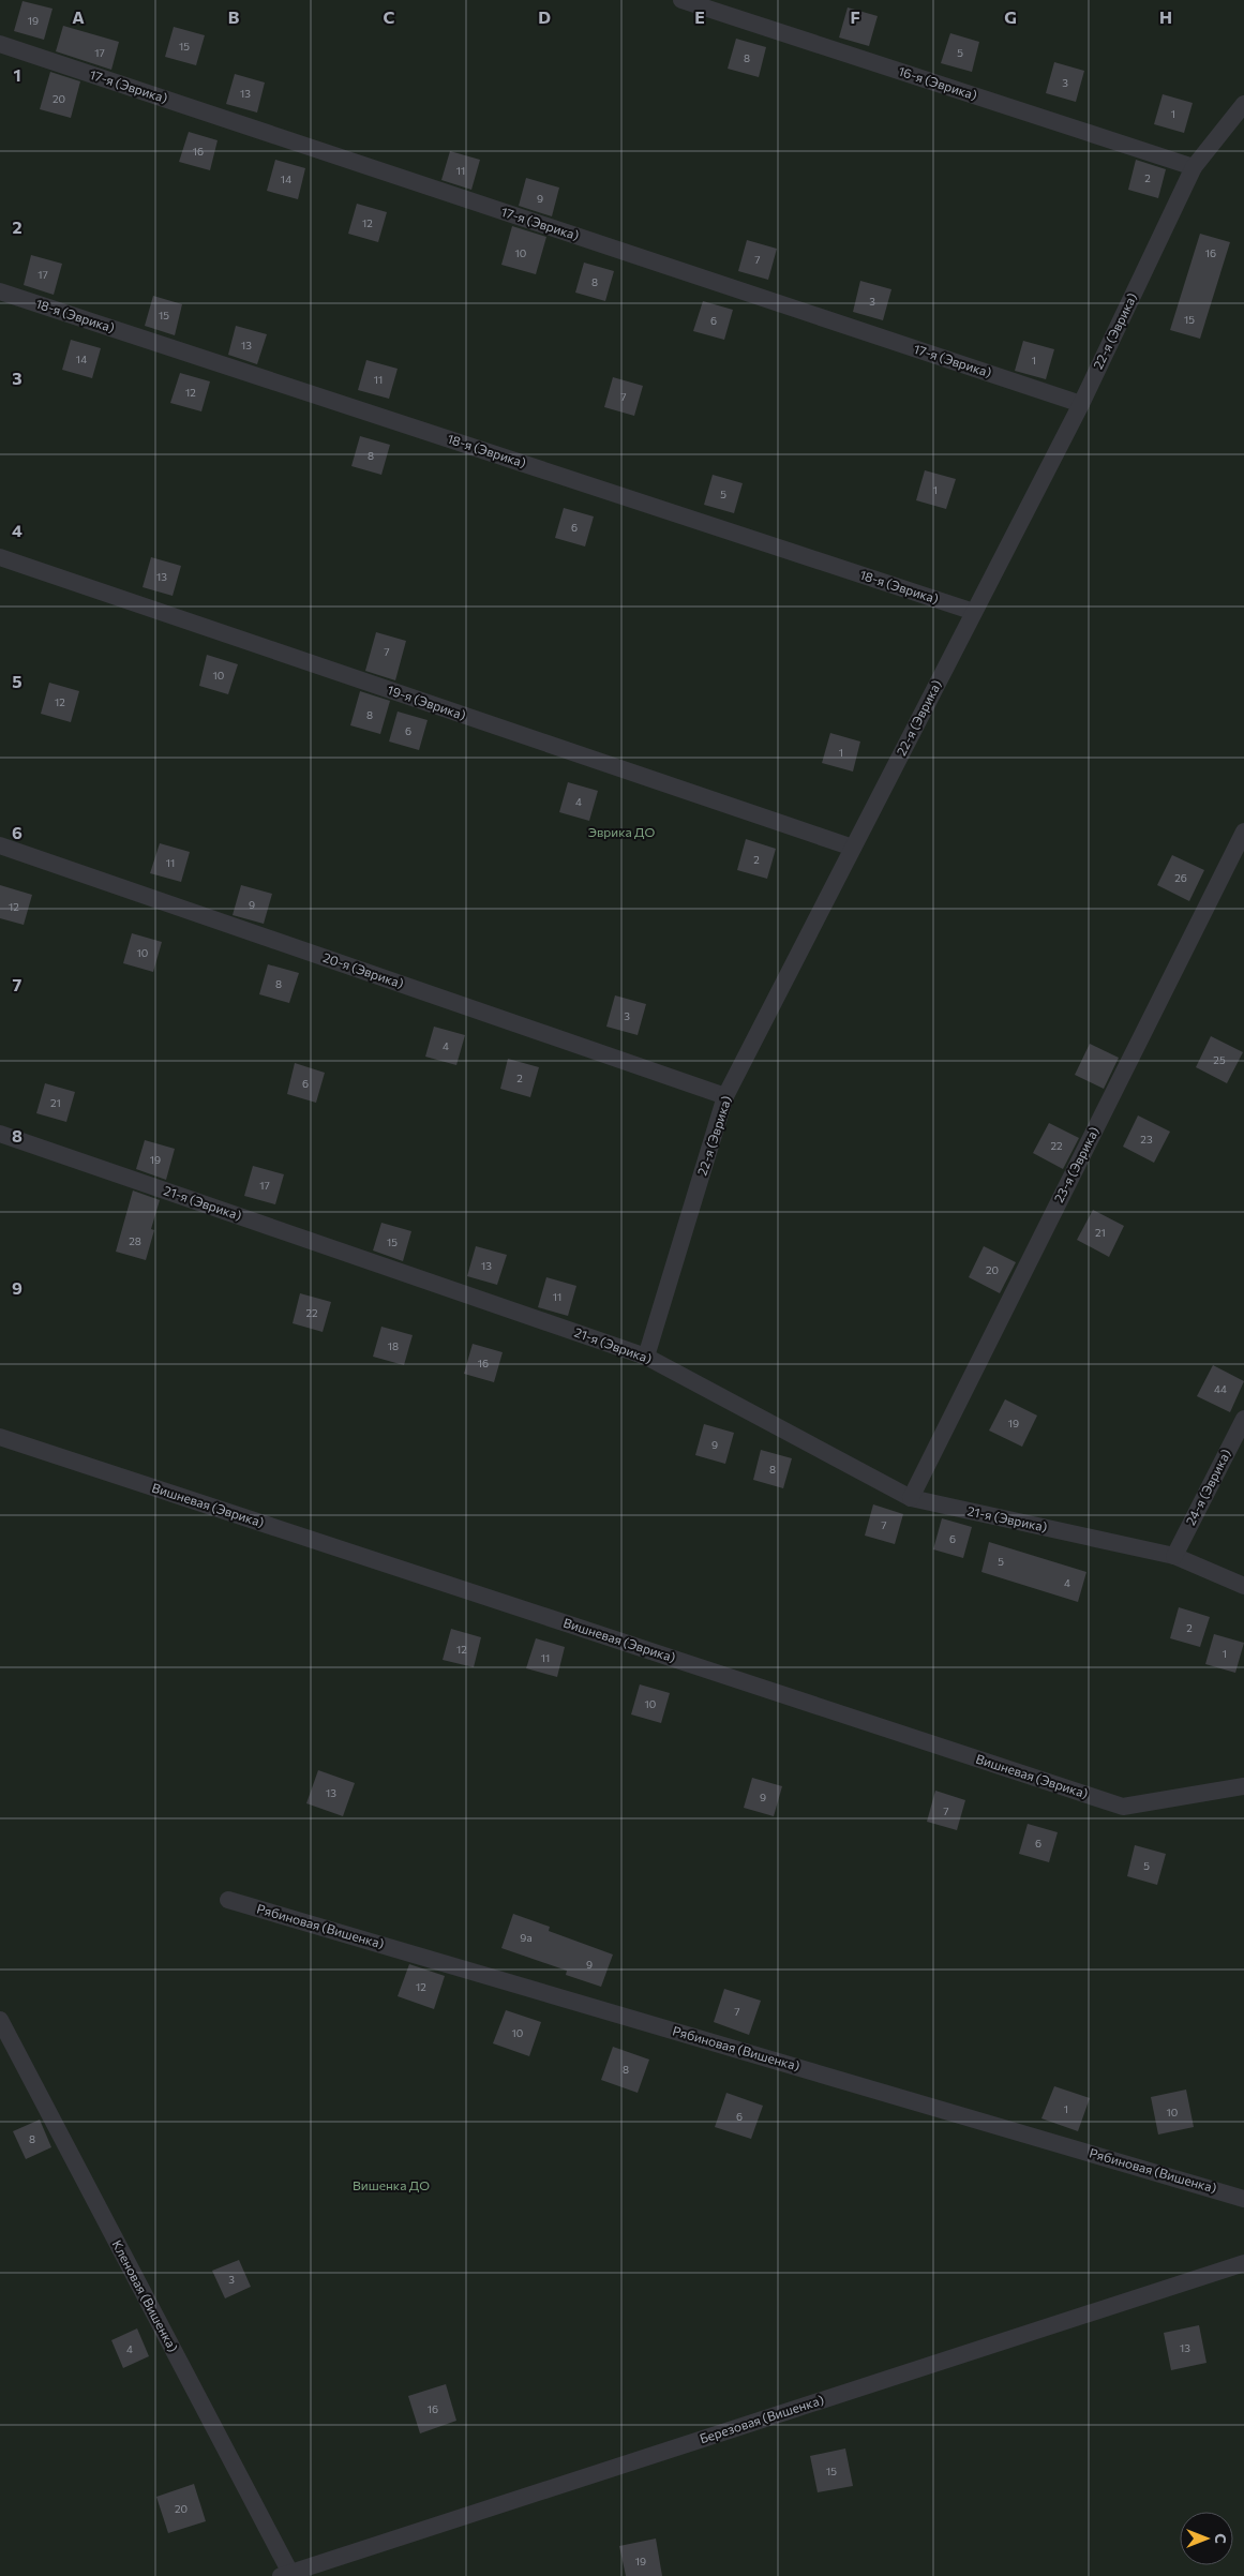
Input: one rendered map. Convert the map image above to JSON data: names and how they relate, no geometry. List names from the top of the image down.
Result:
{
  "streets": {
    "lane": [
      "16-я (Эврика)",
      "17-я (Эврика)",
      "18-я (Эврика)",
      "22-я (Эврика)",
      "19-я (Эврика)",
      "20-я (Эврика)",
      "23-я (Эврика)",
      "21-я (Эврика)",
      "24-я (Эврика)",
      "Вишневая (Эврика)",
      "Рябиновая (Вишенка)",
      "Кленовая (Вишенка)",
      "Березовая (Вишенка)"
    ]
  },
  "crossings": [
    ["16-я (Эврика)", "22-я (Эврика)"],
    ["17-я (Эврика)", "22-я (Эврика)"],
    ["18-я (Эврика)", "22-я (Эврика)"],
    ["22-я (Эврика)", "19-я (Эврика)"],
    ["22-я (Эврика)", "20-я (Эврика)"],
    ["22-я (Эврика)", "21-я (Эврика)"],
    ["23-я (Эврика)", "21-я (Эврика)"],
    ["21-я (Эврика)", "24-я (Эврика)"],
    ["Кленовая (Вишенка)", "Березовая (Вишенка)"]
  ],
  "parks": ["Эврика ДО", "Вишенка ДО"],
  "house_numbers": [
    "19",
    "15",
    "17",
    "5",
    "8",
    "3",
    "13",
    "20",
    "1",
    "16",
    "11",
    "2",
    "14",
    "9",
    "12",
    "10",
    "16",
    "7",
    "17",
    "8",
    "3",
    "15",
    "15",
    "6",
    "13",
    "14",
    "1",
    "11",
    "12",
    "7",
    "8",
    "1",
    "5",
    "6",
    "13",
    "7",
    "10",
    "12",
    "8",
    "6",
    "1",
    "4",
    "2",
    "11",
    "26",
    "9",
    "12",
    "10",
    "8",
    "3",
    "4",
    "25",
    "2",
    "6",
    "21",
    "23",
    "22",
    "19",
    "17",
    "21",
    "28",
    "15",
    "13",
    "20",
    "11",
    "22",
    "18",
    "16",
    "44",
    "19",
    "9",
    "8",
    "7",
    "6",
    "5",
    "4",
    "2",
    "12",
    "1",
    "11",
    "10",
    "13",
    "9",
    "7",
    "6",
    "5",
    "9а",
    "9",
    "12",
    "7",
    "10",
    "8",
    "1",
    "10",
    "6",
    "8",
    "3",
    "13",
    "4",
    "16",
    "15",
    "20",
    "19"
  ],
  "north": "right",
  "grid": {
    "columns": [
      "A",
      "B",
      "C",
      "D",
      "E",
      "F",
      "G",
      "H"
    ],
    "rows": [
      "1",
      "2",
      "3",
      "4",
      "5",
      "6",
      "7",
      "8",
      "9"
    ]
  }
}
